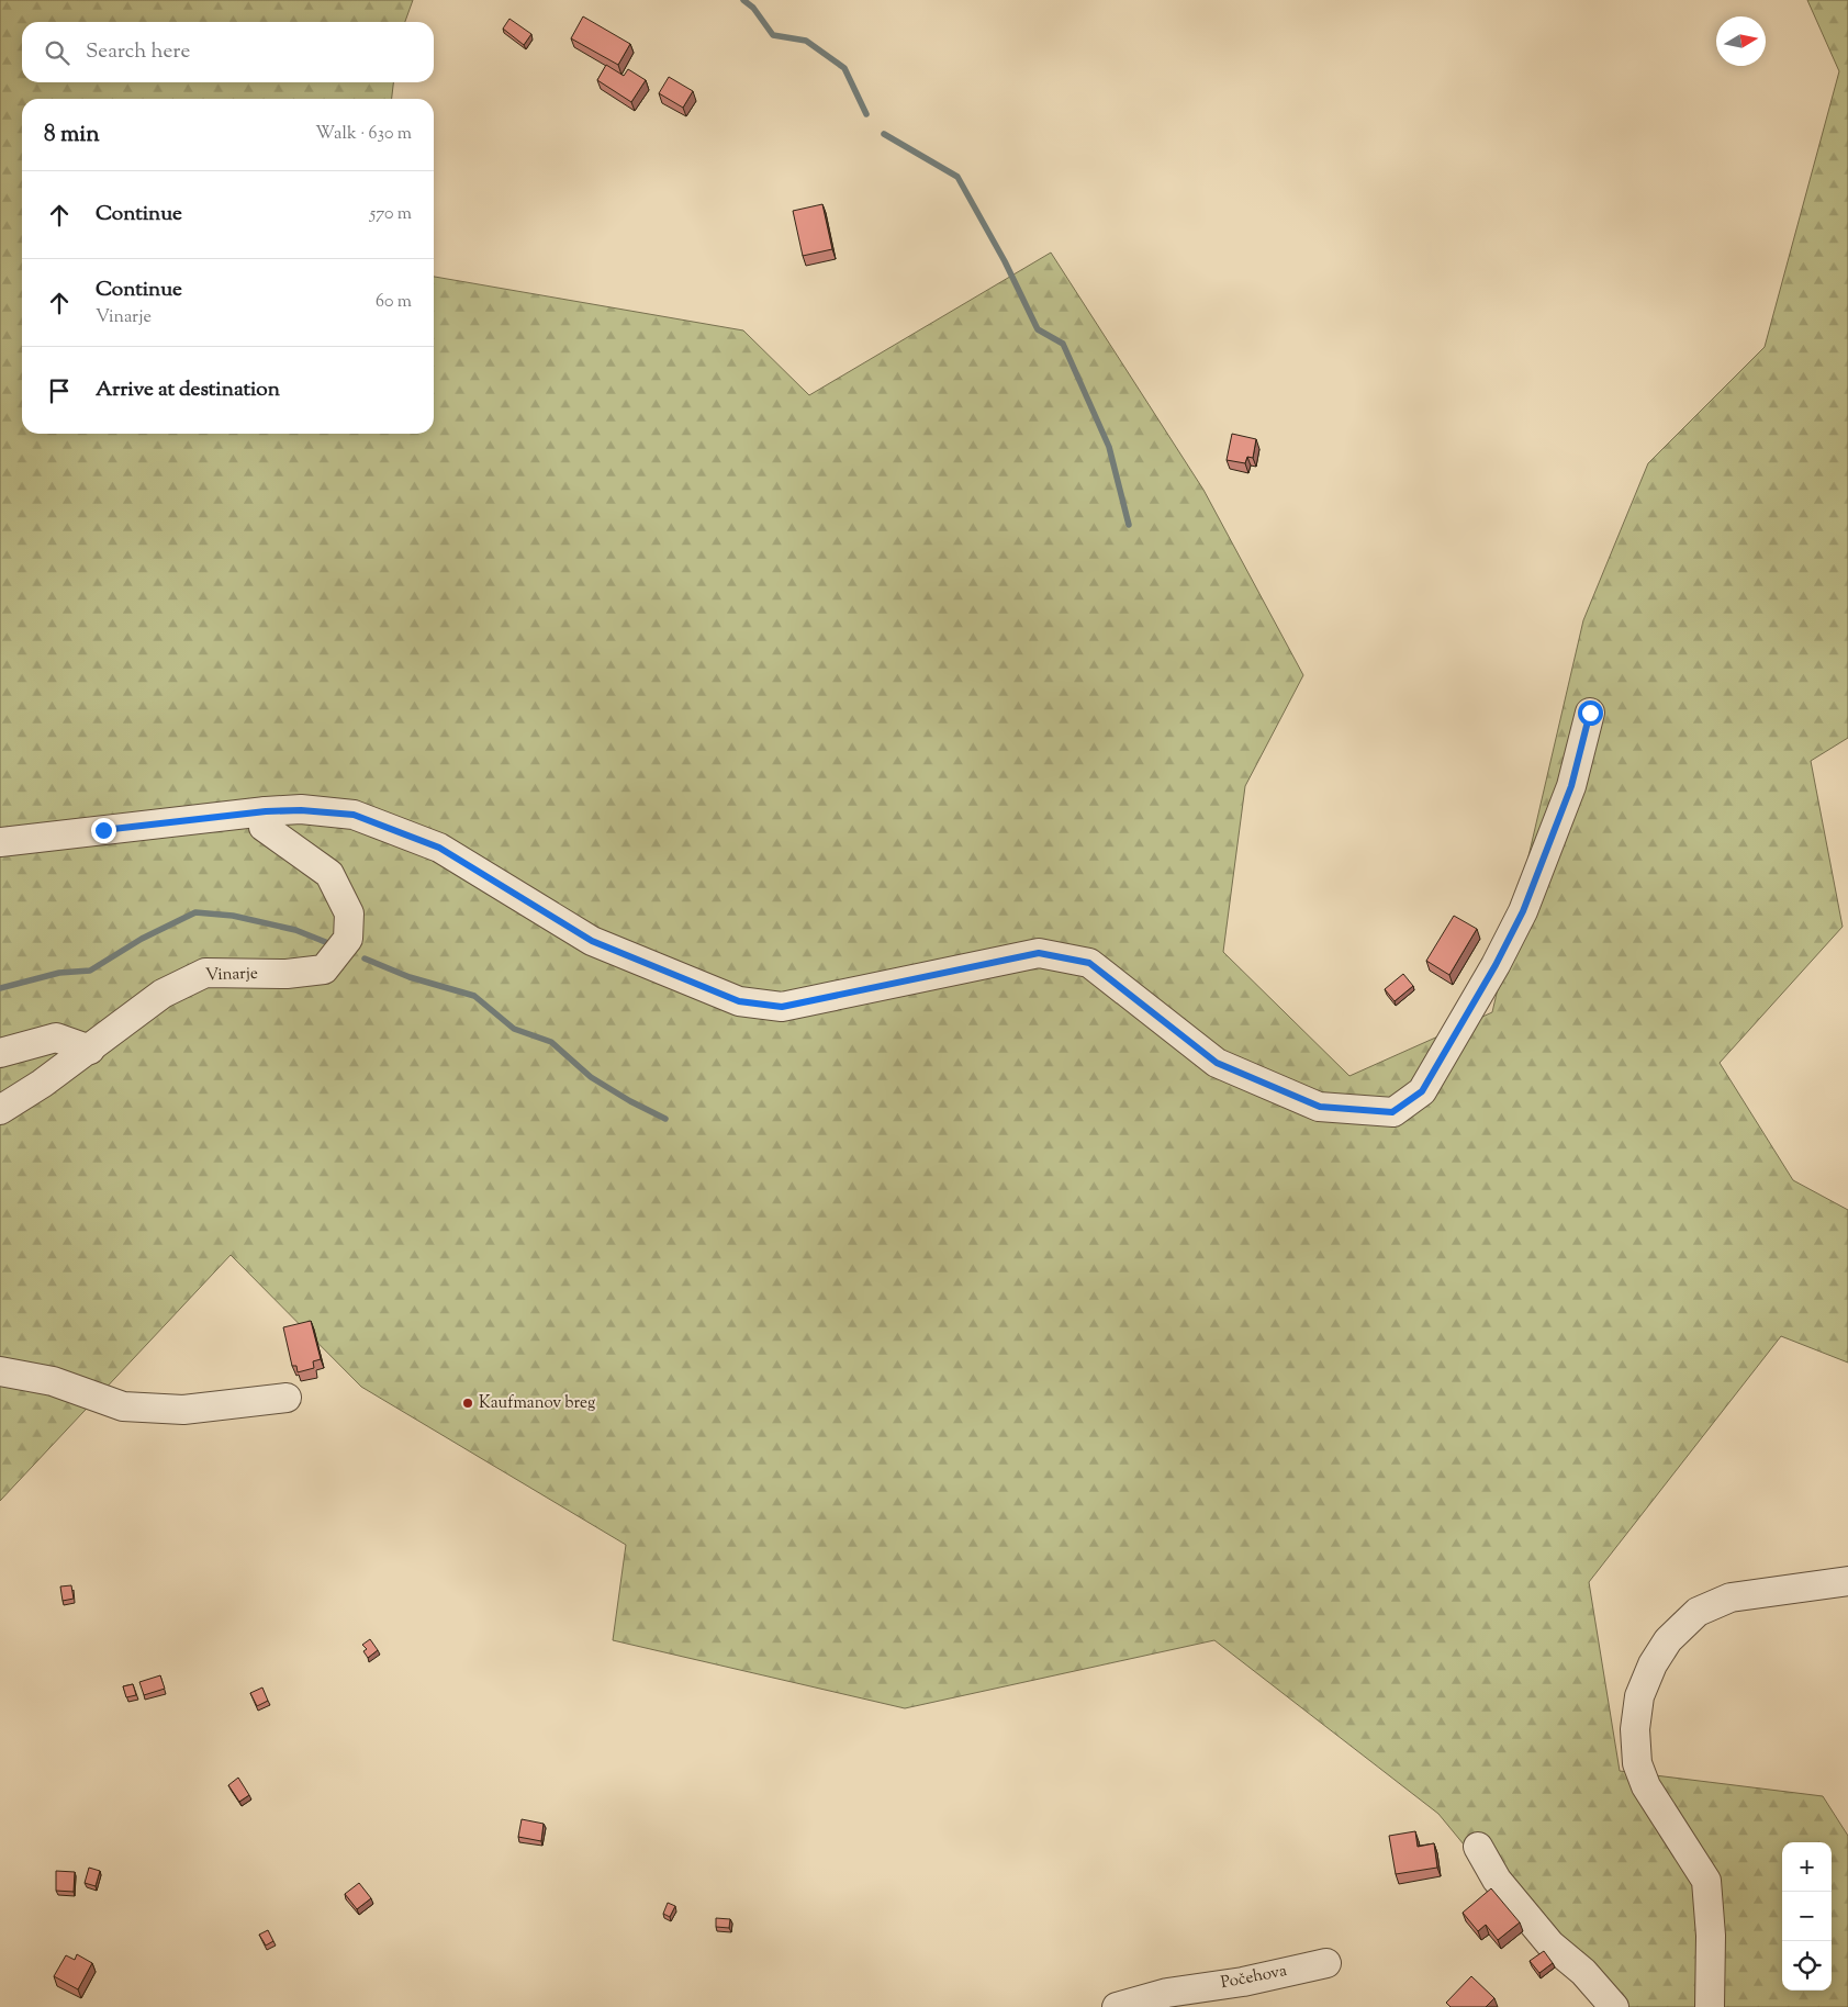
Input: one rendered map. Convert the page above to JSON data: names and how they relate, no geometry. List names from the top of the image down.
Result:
{
  "streets": {
    "street": ["Vinarje", "Počehova"]
  },
  "places": ["Kaufmanov breg"],
  "north": "right",
  "page": {
    "search": "Search here",
    "heading": ["8 min", "Walk · 630 m"],
    "list": [
      ["Continue", "570 m"],
      ["Continue", "Vinarje", "60 m"],
      "Arrive at destination"
    ],
    "map_buttons": ["+", "−"]
  }
}
